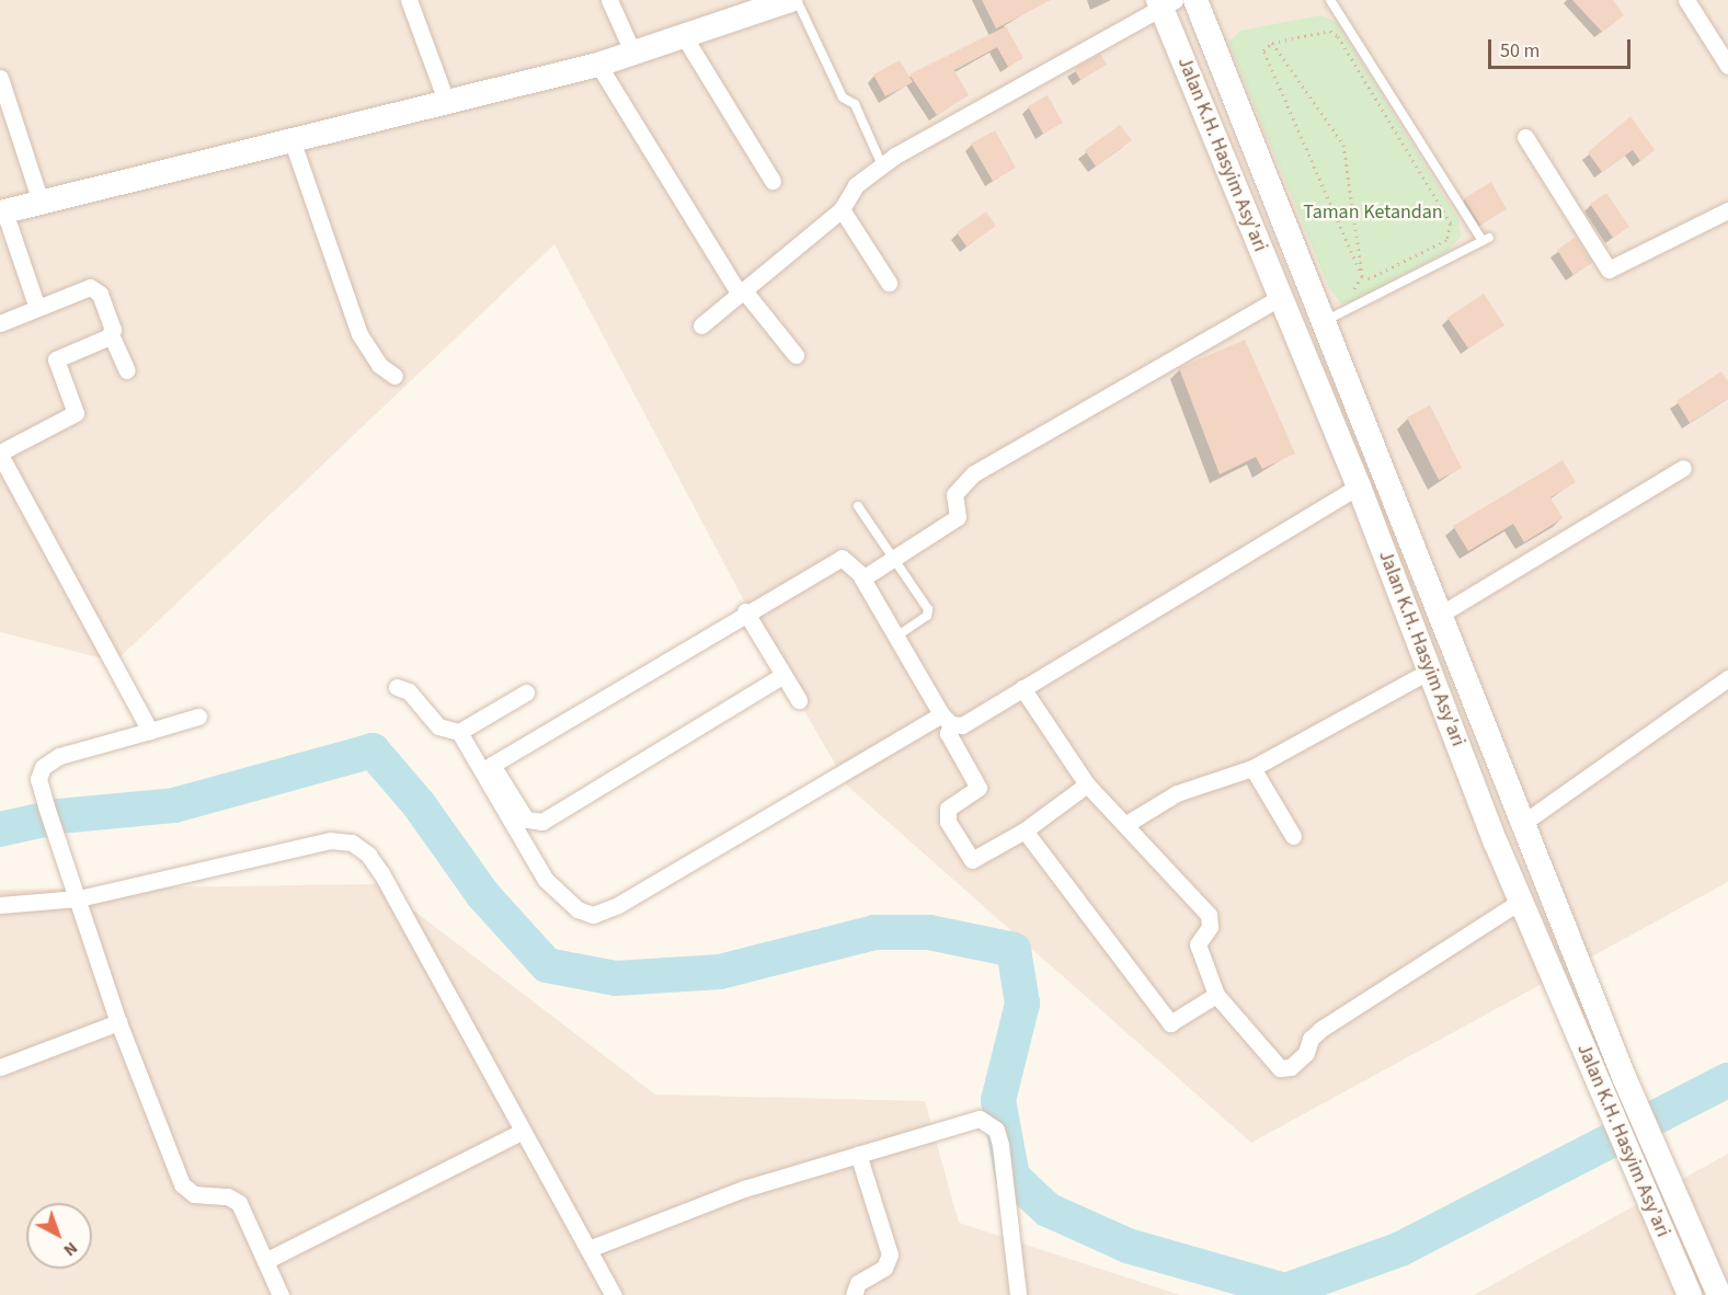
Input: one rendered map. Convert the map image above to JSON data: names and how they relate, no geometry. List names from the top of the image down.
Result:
{
  "streets": {
    "main road": ["Jalan K.H. Hasyim Asy'ari"]
  },
  "parks": ["Taman Ketandan"],
  "scale_bar": "50 m",
  "north": "bottom right"
}
